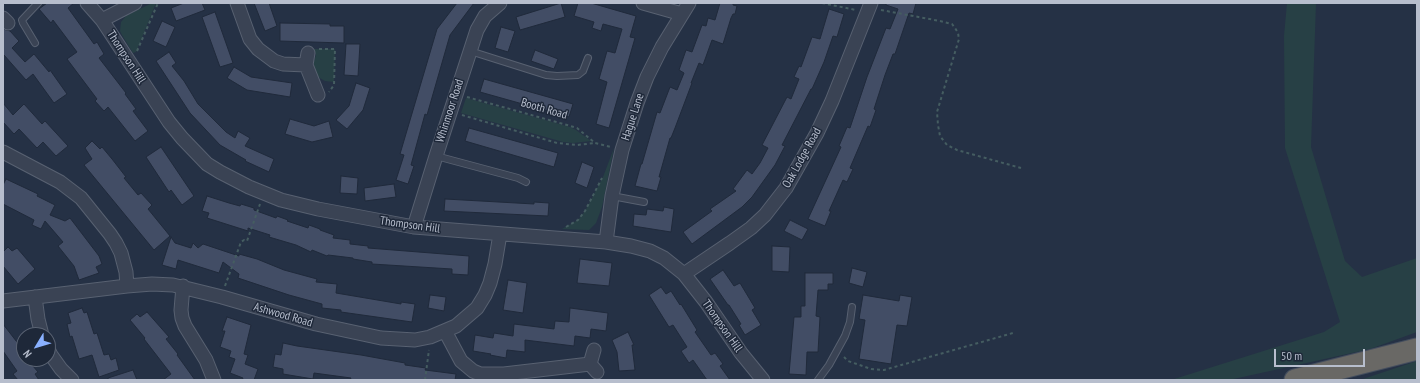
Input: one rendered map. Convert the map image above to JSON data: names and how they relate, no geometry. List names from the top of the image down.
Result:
{
  "streets": {
    "street": [
      "Thompson Hill",
      "Whinmoor Road",
      "Hague Lane",
      "Oak Lodge Road",
      "Ashwood Road"
    ],
    "path": ["Booth Road"]
  },
  "crossings": [
    ["Thompson Hill", "Whinmoor Road"],
    ["Thompson Hill", "Hague Lane"],
    ["Thompson Hill", "Oak Lodge Road"],
    ["Thompson Hill", "Ashwood Road"],
    ["Booth Road", "Whinmoor Road"],
    ["Booth Road", "Hague Lane"]
  ],
  "scale_bar": "50 m",
  "north": "bottom left"
}
